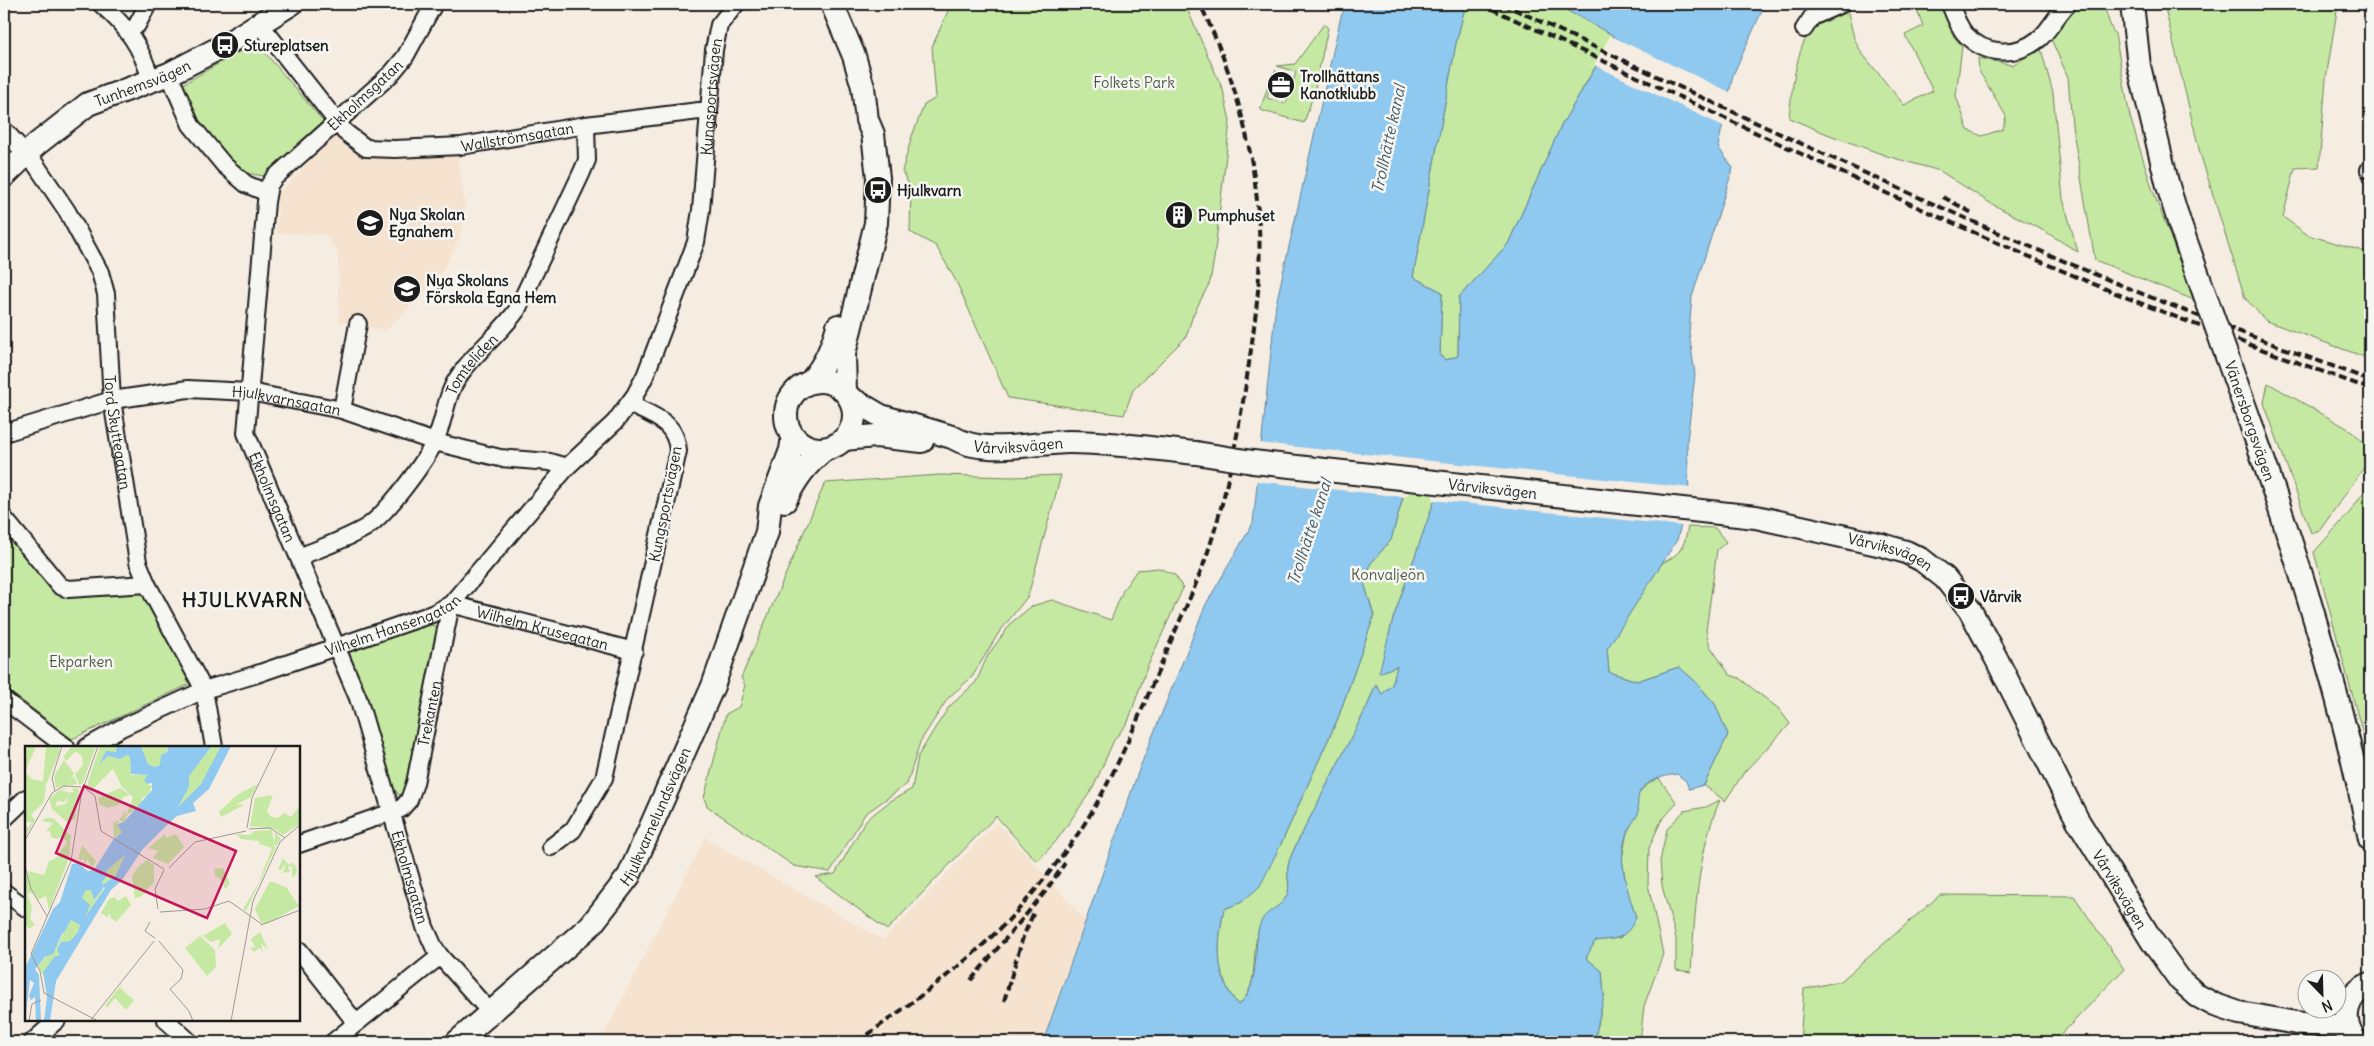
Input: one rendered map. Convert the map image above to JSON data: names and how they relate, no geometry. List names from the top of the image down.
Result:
{
  "streets": {
    "street": [
      "Tunhemsvägen",
      "Ekholmsgatan",
      "Kungsportsvägen",
      "Wallströmsgatan",
      "Tomteliden",
      "Hjulkvarnsgatan",
      "Vänersborgsvägen",
      "Tord Skyttegatan",
      "Vårviksvägen",
      "Vilhelm Hansengatan",
      "Wilhelm Krusegatan",
      "Trekanten",
      "Hjulkvarnelundsvägen"
    ]
  },
  "crossings": [
    ["Tunhemsvägen", "Tord Skyttegatan"],
    ["Ekholmsgatan", "Wallströmsgatan"],
    ["Ekholmsgatan", "Tomteliden"],
    ["Ekholmsgatan", "Hjulkvarnsgatan"],
    ["Ekholmsgatan", "Vilhelm Hansengatan"],
    ["Ekholmsgatan", "Trekanten"],
    ["Ekholmsgatan", "Hjulkvarnelundsvägen"],
    ["Kungsportsvägen", "Wallströmsgatan"],
    ["Kungsportsvägen", "Vilhelm Hansengatan"],
    ["Kungsportsvägen", "Wilhelm Krusegatan"],
    ["Wallströmsgatan", "Tomteliden"],
    ["Tomteliden", "Hjulkvarnsgatan"],
    ["Hjulkvarnsgatan", "Tord Skyttegatan"],
    ["Hjulkvarnsgatan", "Vilhelm Hansengatan"],
    ["Tord Skyttegatan", "Vilhelm Hansengatan"],
    ["Vårviksvägen", "Hjulkvarnelundsvägen"],
    ["Vilhelm Hansengatan", "Wilhelm Krusegatan"],
    ["Vilhelm Hansengatan", "Trekanten"],
    ["Wilhelm Krusegatan", "Trekanten"]
  ],
  "districts": ["HJULKVARN"],
  "water": ["Trollhätte kanal"],
  "parks": ["Folkets Park", "Konvaljeön", "Ekparken"],
  "places": {
    "bus stop": ["Stureplatsen", "Hjulkvarn", "Vårvik"],
    "office": ["Trollhättans Kanotklubb"],
    "building": ["Pumphuset"],
    "school or university": ["Nya Skolan Egnahem", "Nya Skolans Förskola Egna Hem"]
  },
  "north": "bottom right"
}
